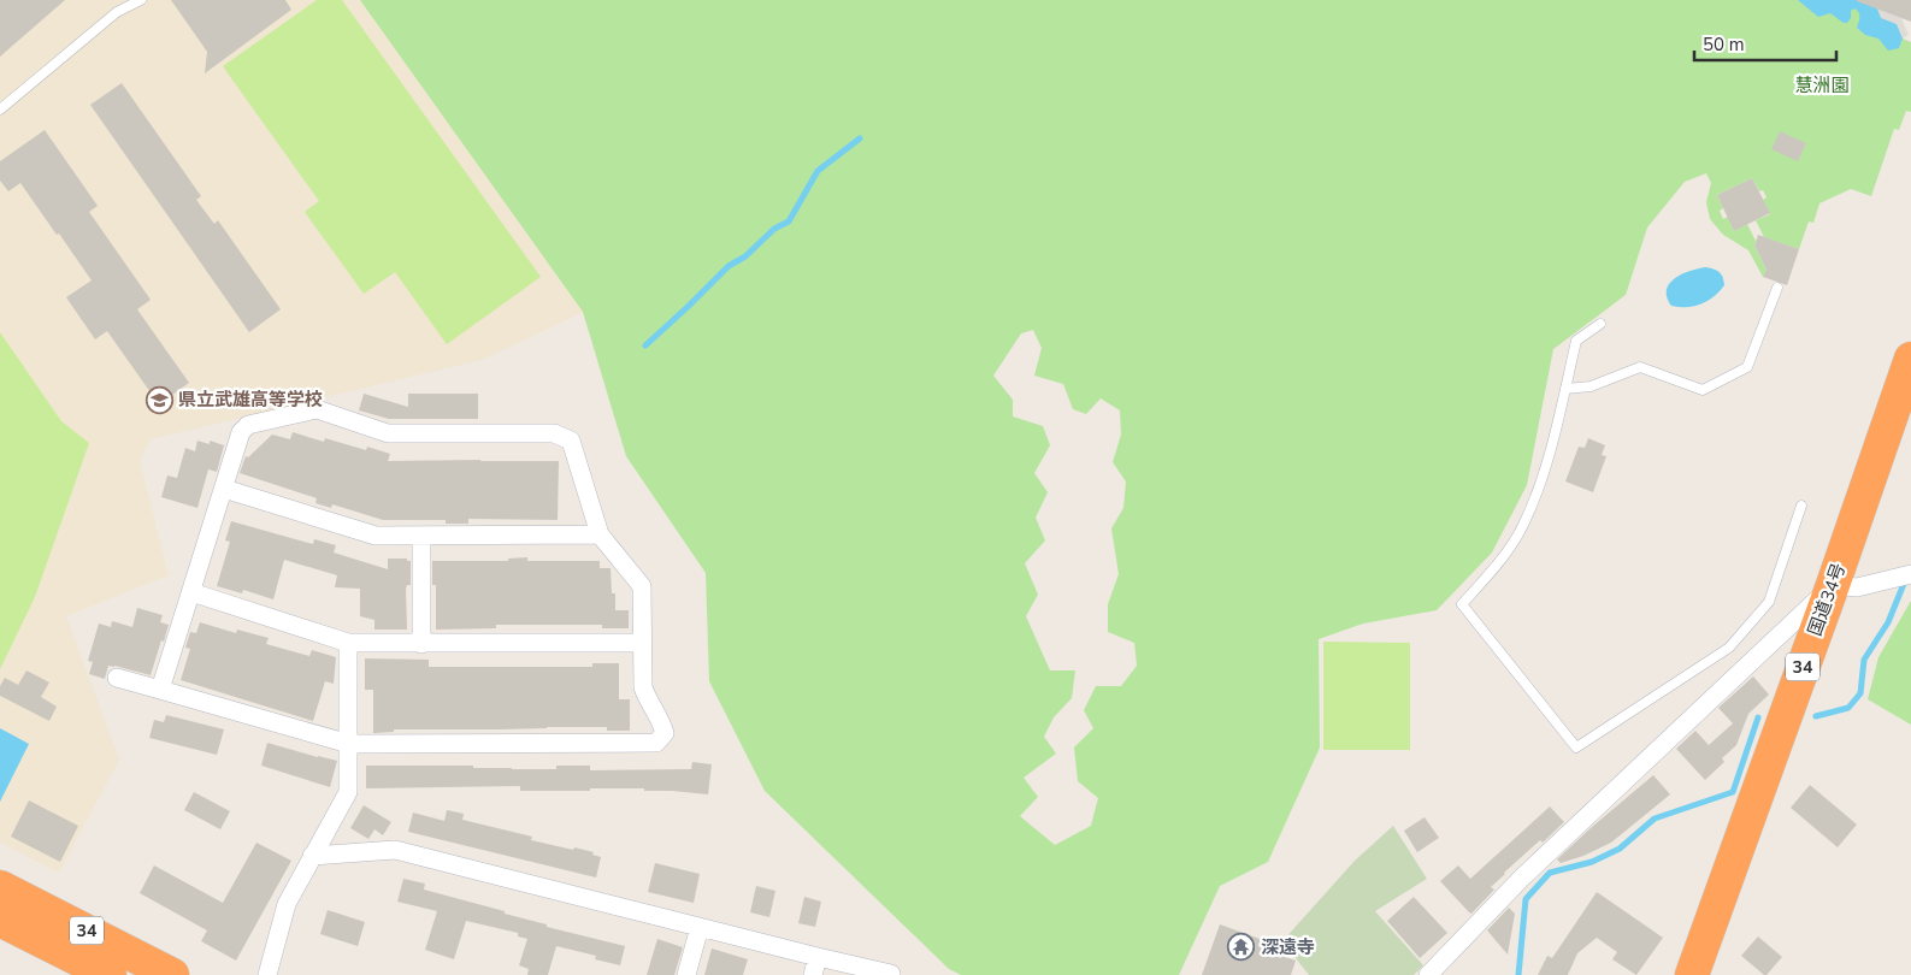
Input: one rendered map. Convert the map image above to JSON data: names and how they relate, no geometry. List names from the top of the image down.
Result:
{
  "streets": {
    "highway": ["国道34号", "34"]
  },
  "parks": ["慧洲園"],
  "places": {
    "school or university": ["県立武雄高等学校"],
    "temple": ["深遠寺"]
  },
  "scale_bar": "50 m"
}
